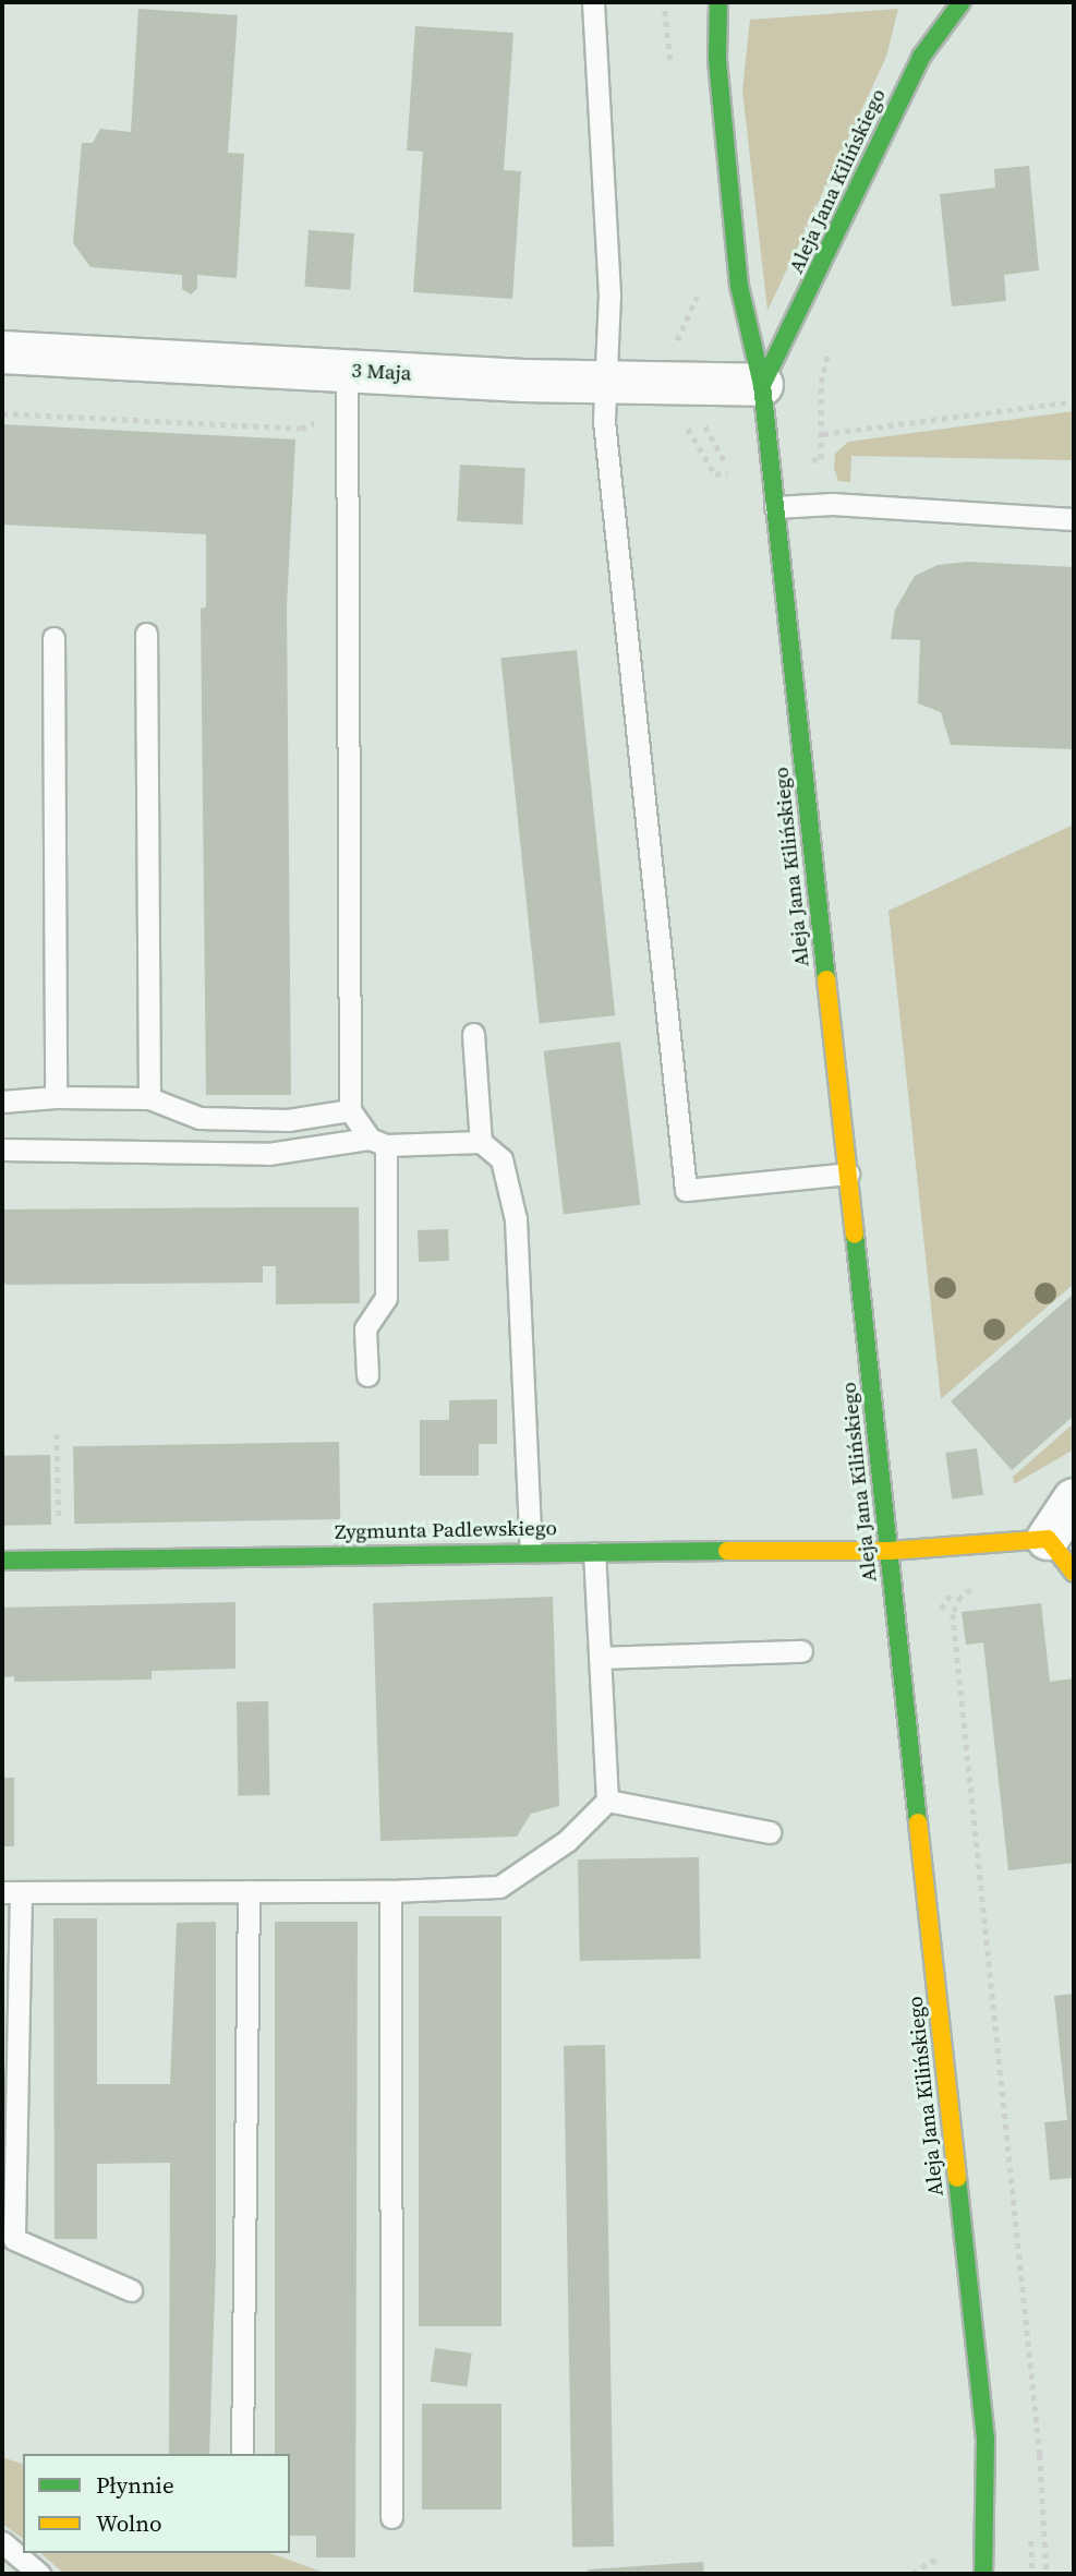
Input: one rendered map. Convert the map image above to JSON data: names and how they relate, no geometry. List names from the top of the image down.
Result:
{
  "streets": {
    "main road": ["Aleja Jana Kilińskiego", "Zygmunta Padlewskiego"],
    "street": ["3 Maja"]
  },
  "crossings": [
    ["Aleja Jana Kilińskiego", "3 Maja"],
    ["Aleja Jana Kilińskiego", "Zygmunta Padlewskiego"]
  ],
  "legend": ["Płynnie", "Wolno"]
}
